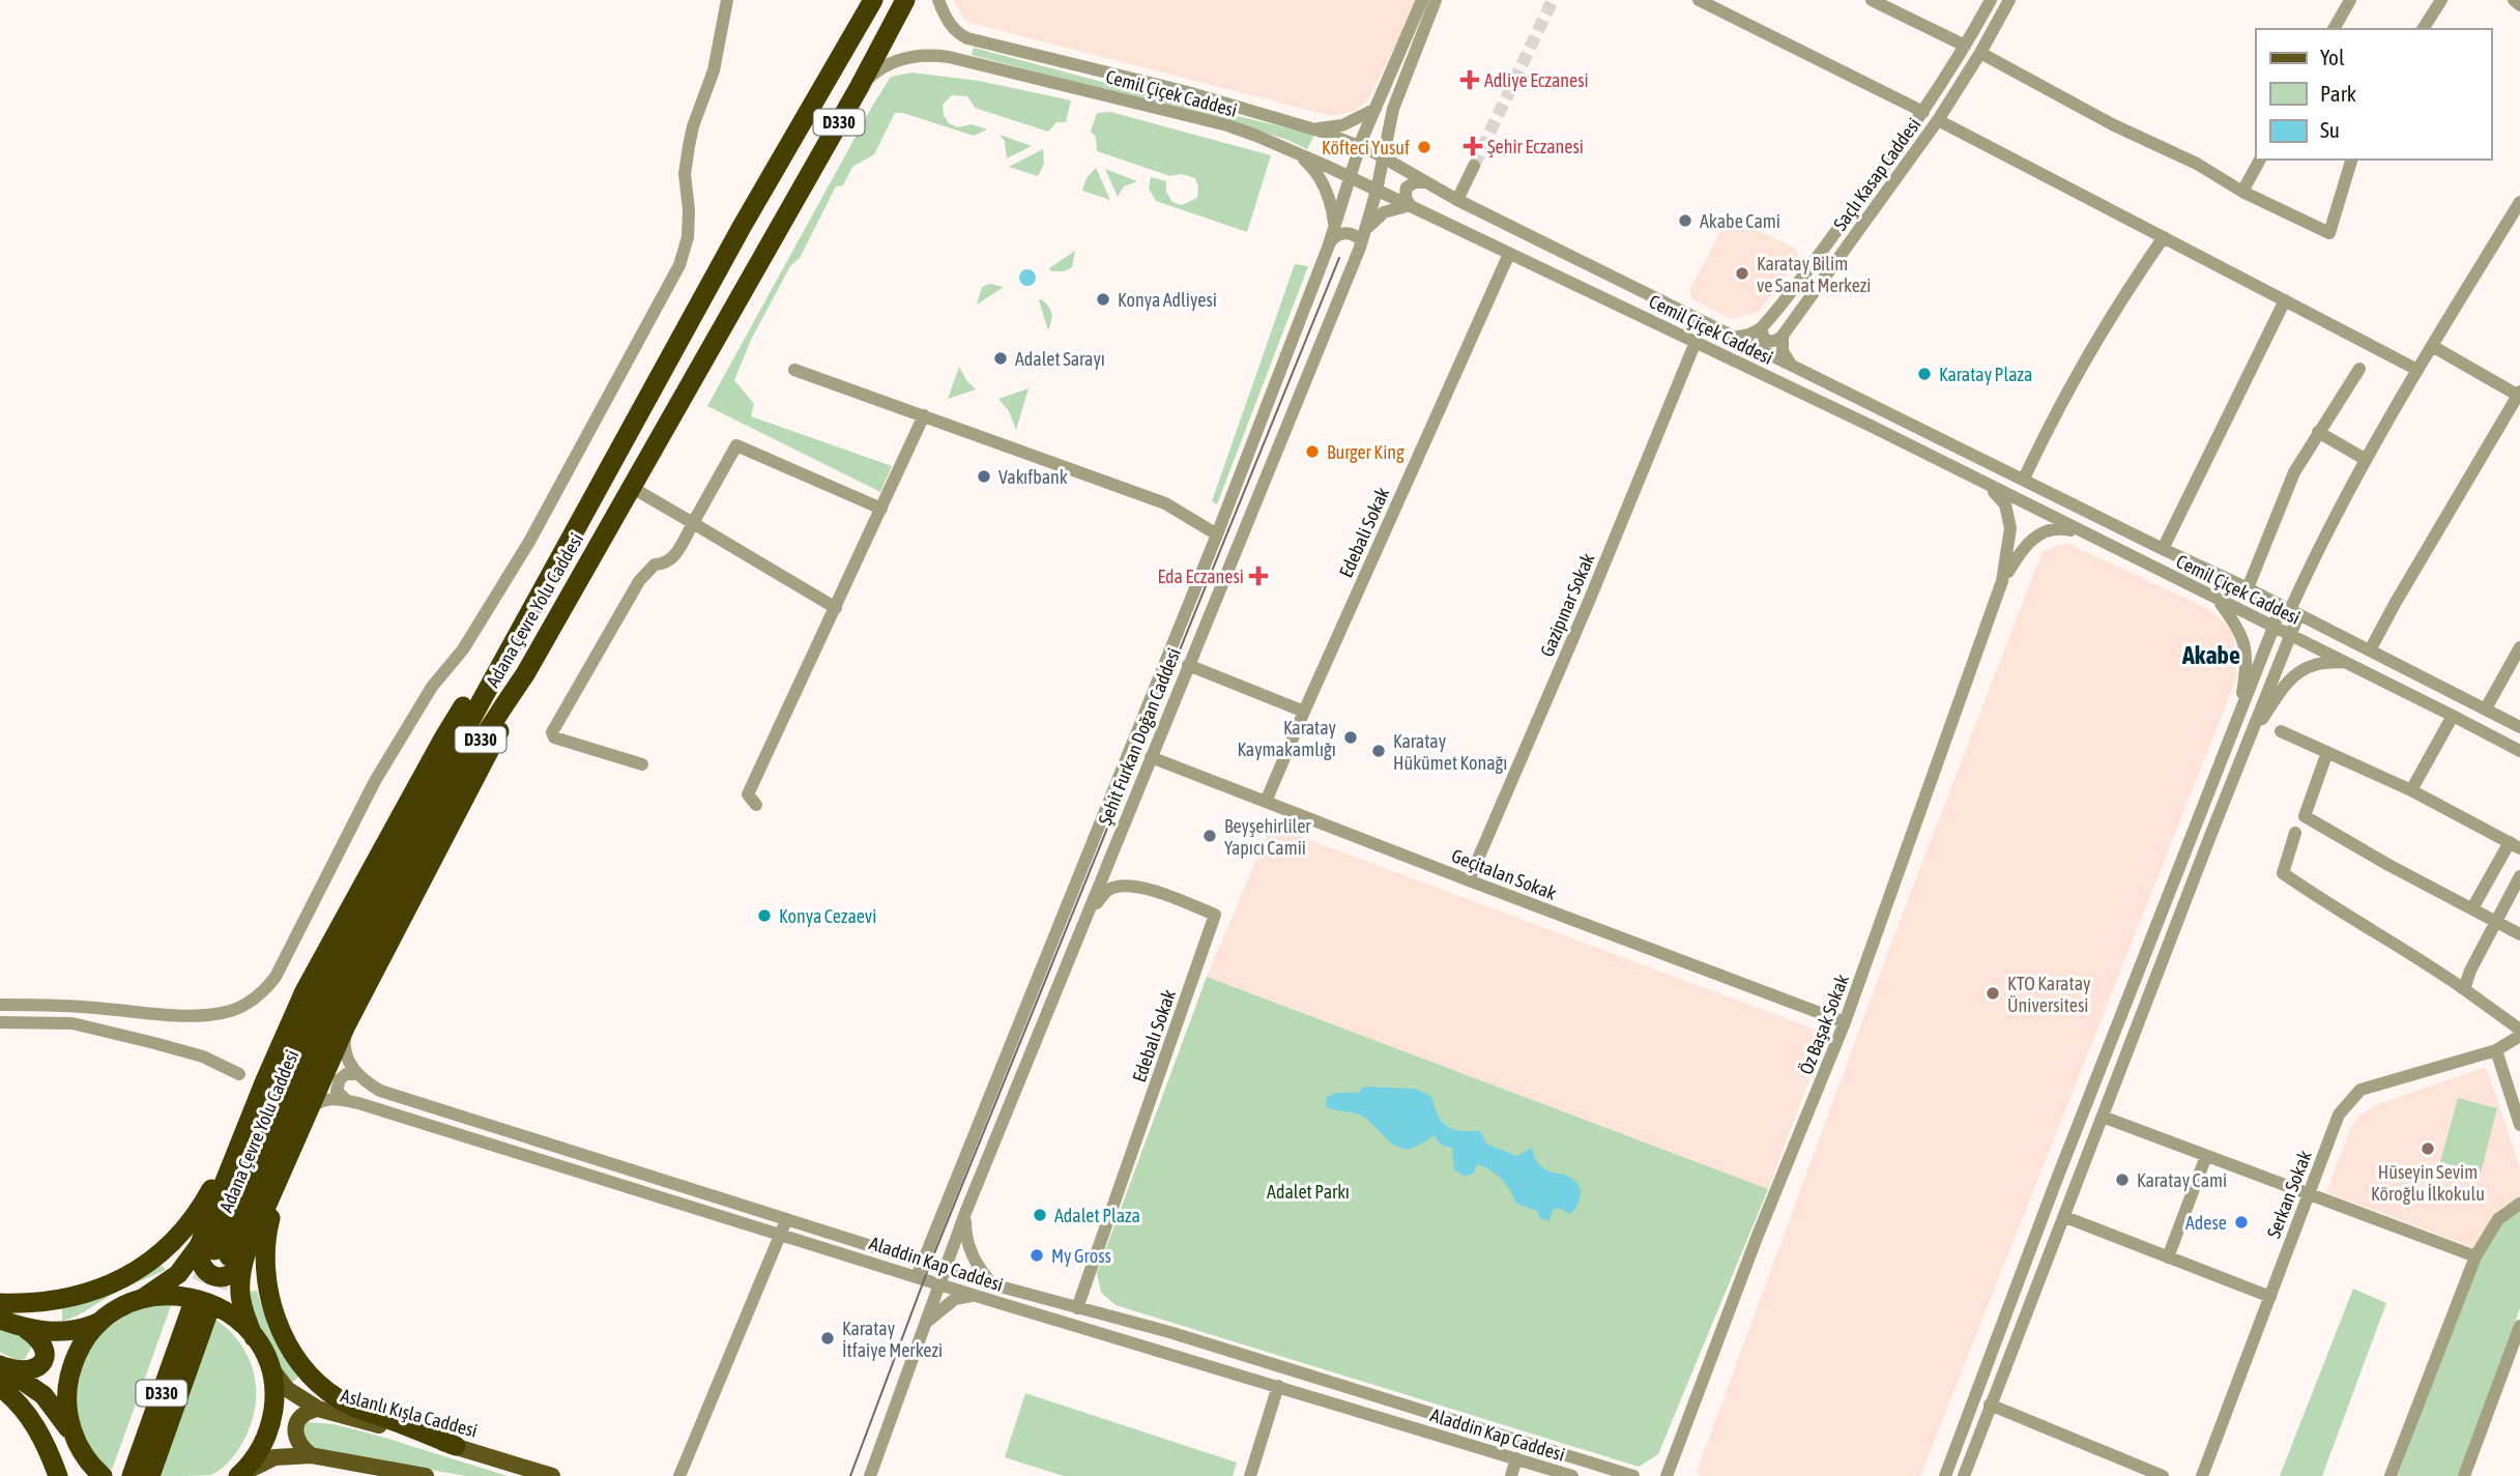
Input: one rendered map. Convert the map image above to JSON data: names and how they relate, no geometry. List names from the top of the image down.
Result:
{
  "streets": {
    "highway": ["D330", "Adana Çevre Yolu Caddesi"],
    "main road": ["Aslanlı Kışla Caddesi"],
    "street": [
      "Cemil Çiçek Caddesi",
      "Saçlı Kasap Caddesi",
      "Edebali Sokak",
      "Gazipınar Sokak",
      "Şehit Furkan Doğan Caddesi",
      "Geçitalan Sokak",
      "Öz Başak Sokak",
      "Edebalı Sokak",
      "Serkan Sokak",
      "Aladdin Kap Caddesi"
    ]
  },
  "crossings": [
    ["Cemil Çiçek Caddesi", "Edebali Sokak"],
    ["Cemil Çiçek Caddesi", "Gazipınar Sokak"],
    ["Cemil Çiçek Caddesi", "Adana Çevre Yolu Caddesi"],
    ["Cemil Çiçek Caddesi", "Şehit Furkan Doğan Caddesi"],
    ["Edebali Sokak", "Geçitalan Sokak"],
    ["Gazipınar Sokak", "Geçitalan Sokak"],
    ["Şehit Furkan Doğan Caddesi", "Geçitalan Sokak"],
    ["Şehit Furkan Doğan Caddesi", "Edebalı Sokak"],
    ["Şehit Furkan Doğan Caddesi", "Aladdin Kap Caddesi"],
    ["Geçitalan Sokak", "Öz Başak Sokak"],
    ["Edebalı Sokak", "Aladdin Kap Caddesi"]
  ],
  "districts": ["Akabe"],
  "parks": ["Adalet Parkı"],
  "places": {
    "health": ["Adliye Eczanesi", "Şehir Eczanesi", "Eda Eczanesi"],
    "other": [
      "Köfteci Yusuf",
      "Akabe Cami",
      "Karatay Bilim ve Sanat Merkezi",
      "Konya Adliyesi",
      "Adalet Sarayı",
      "Karatay Plaza",
      "Burger King",
      "Vakıfbank",
      "Karatay Kaymakamlığı",
      "Karatay Hükümet Konağı",
      "Beyşehirliler Yapıcı Camii",
      "Konya Cezaevi",
      "KTO Karatay Üniversitesi",
      "Hüseyin Sevim Köroğlu İlkokulu",
      "Karatay Cami",
      "Adalet Plaza",
      "Adese",
      "My Gross",
      "Karatay İtfaiye Merkezi"
    ]
  },
  "legend": ["Yol", "Park", "Su"]
}
